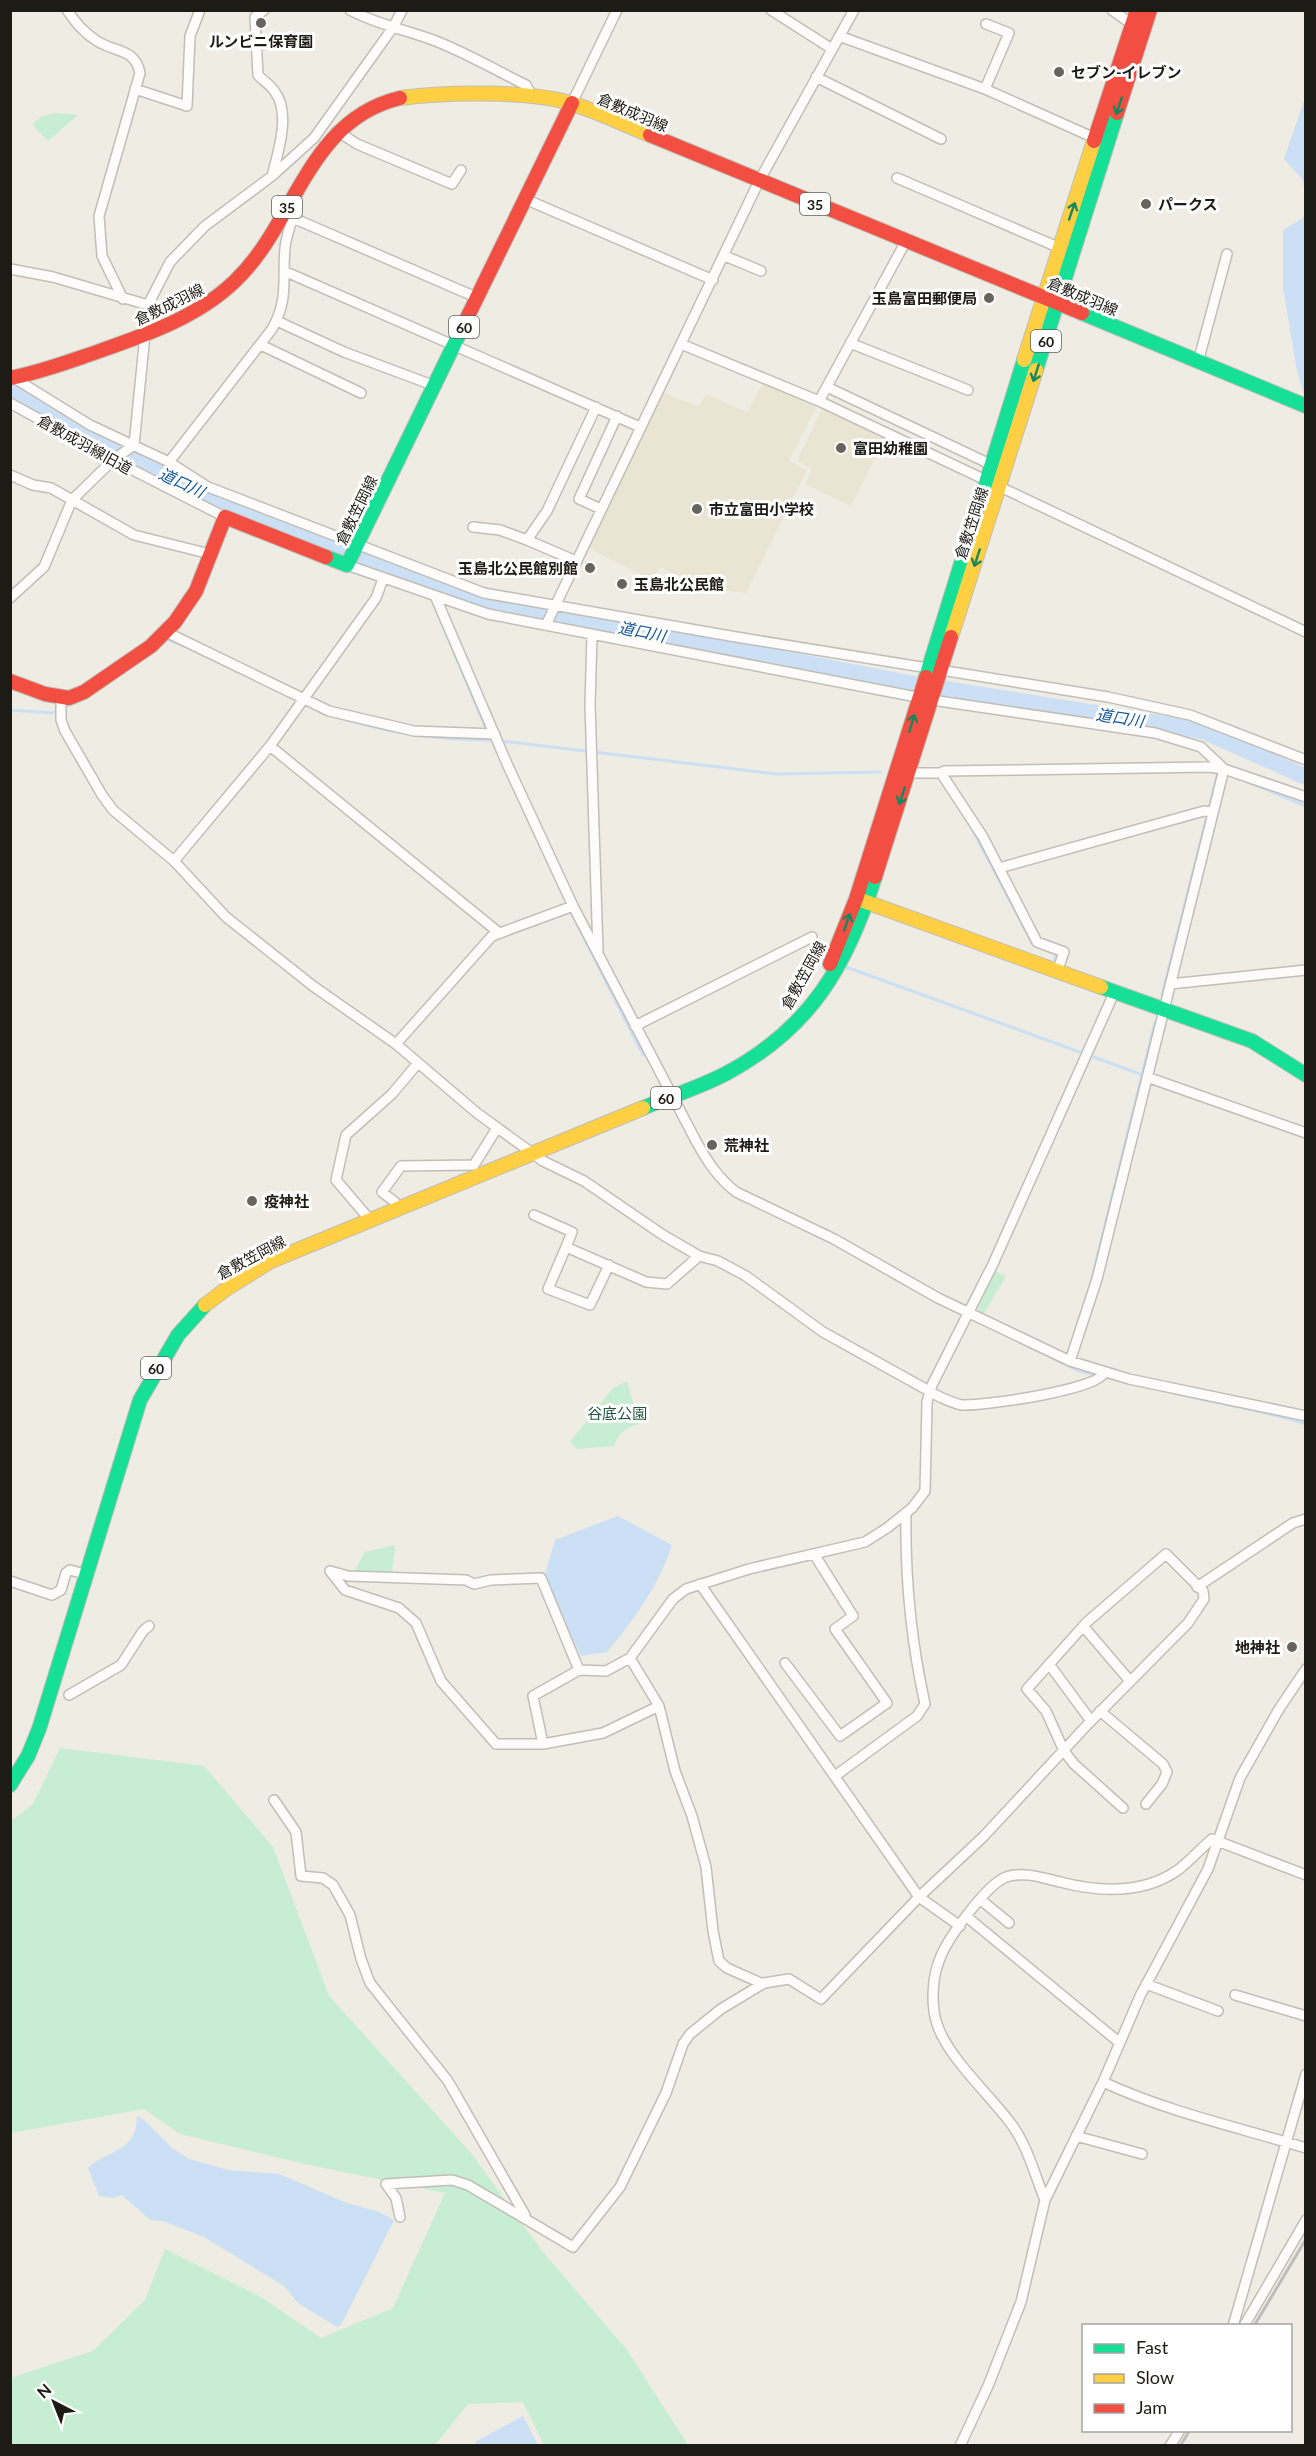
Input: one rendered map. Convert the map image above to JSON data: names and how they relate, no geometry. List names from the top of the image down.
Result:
{
  "streets": {
    "main road": [
      "倉敷成羽線",
      "35",
      "60",
      "倉敷笠岡線"
    ],
    "street": ["倉敷成羽線旧道"]
  },
  "crossings": [
    ["倉敷成羽線", "倉敷笠岡線"],
    ["倉敷成羽線旧道", "倉敷笠岡線"]
  ],
  "water": ["道口川"],
  "parks": ["谷底公園"],
  "places": [
    "ルンビニ保育園",
    "セブン-イレブン",
    "パークス",
    "玉島富田郵便局",
    "富田幼稚園",
    "市立富田小学校",
    "玉島北公民館別館",
    "玉島北公民館",
    "荒神社",
    "疫神社",
    "地神社"
  ],
  "legend": ["Fast", "Slow", "Jam"],
  "north": "top left"
}
